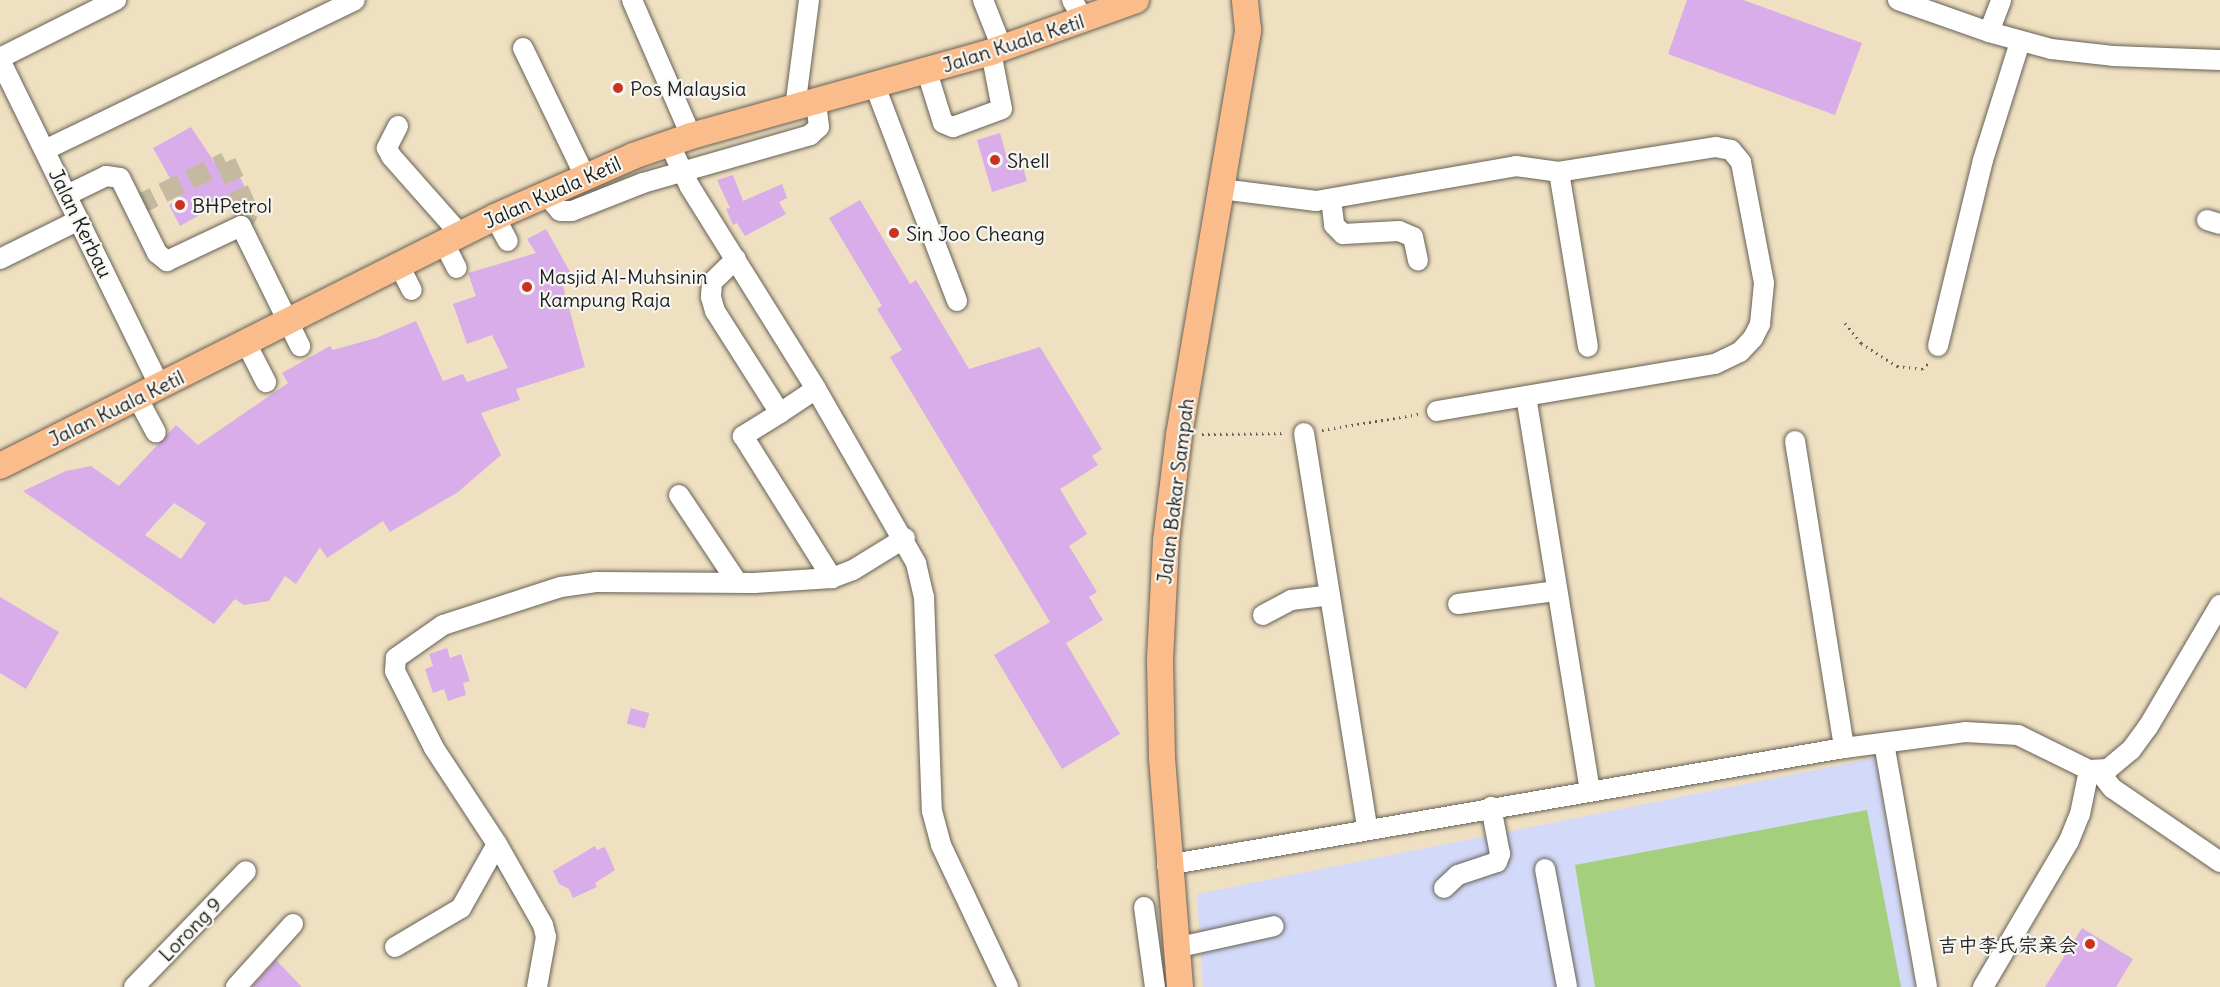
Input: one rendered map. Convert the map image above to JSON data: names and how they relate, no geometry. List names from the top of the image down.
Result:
{
  "streets": {
    "main road": ["Jalan Kuala Ketil", "Jalan Bakar Sampah"],
    "street": ["Jalan Kerbau", "Lorong 9"]
  },
  "crossings": [
    ["Jalan Kuala Ketil", "Jalan Kerbau"]
  ],
  "places": [
    "Pos Malaysia",
    "Shell",
    "BHPetrol",
    "Sin Joo Cheang",
    "Masjid Al-Muhsinin Kampung Raja",
    "吉中李氏宗亲会"
  ]
}
